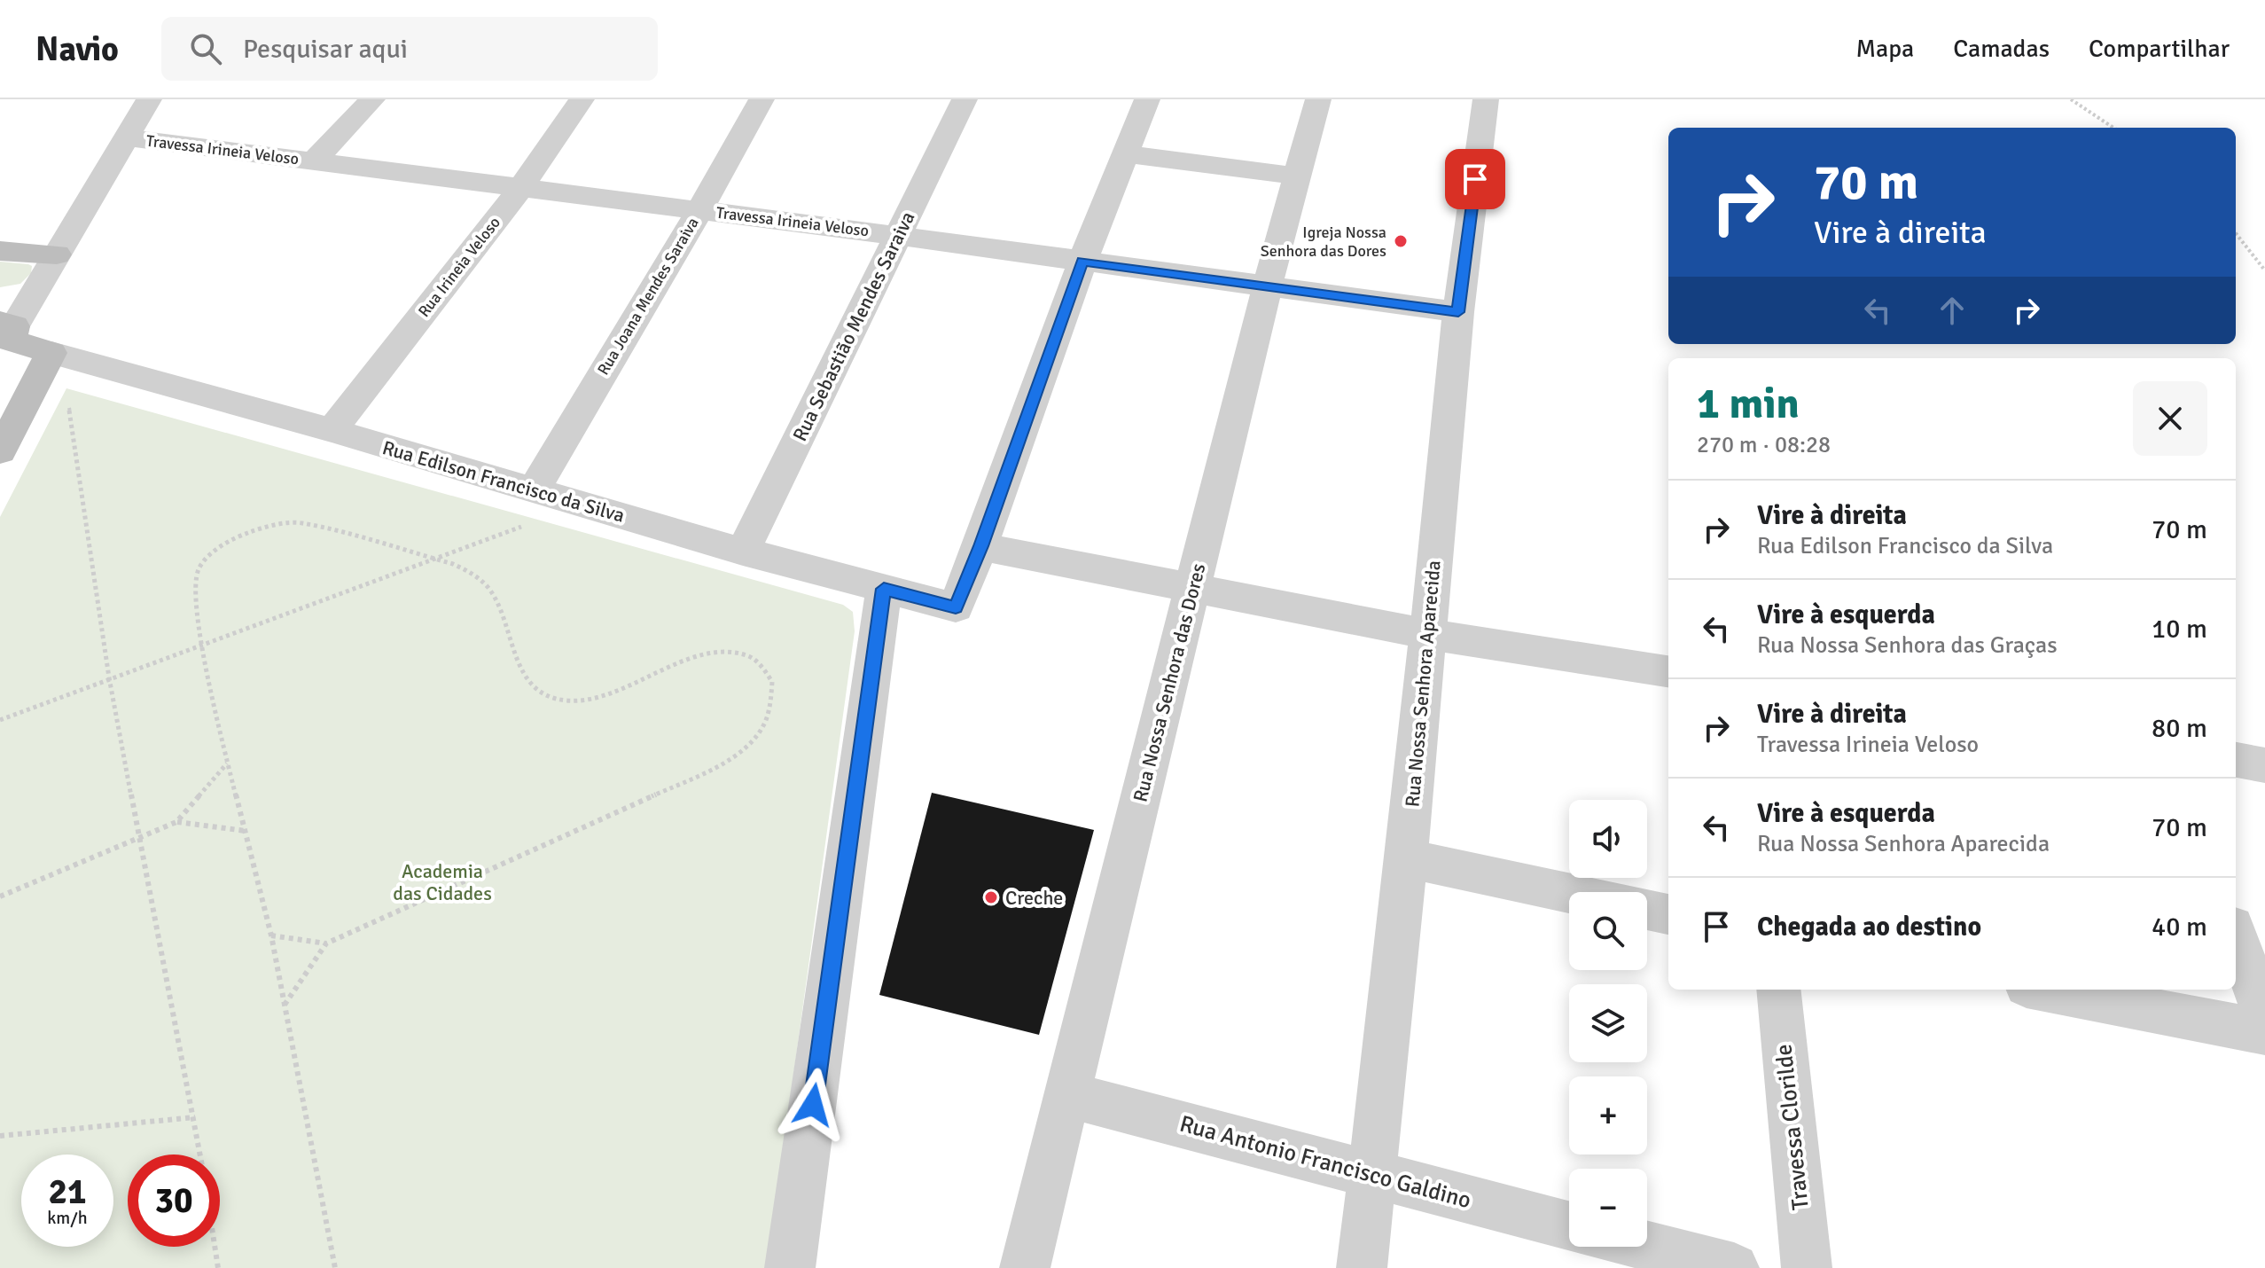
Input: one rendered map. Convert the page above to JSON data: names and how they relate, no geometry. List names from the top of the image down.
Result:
{
  "streets": {
    "street": [
      "Travessa Irineia Veloso",
      "Rua Irineia Veloso",
      "Rua Joana Mendes Saraiva",
      "Rua Sebastião Mendes Saraiva",
      "Rua Edilson Francisco da Silva",
      "Rua Nossa Senhora das Dores",
      "Rua Nossa Senhora Aparecida",
      "Travessa Clorilde",
      "Rua Antonio Francisco Galdino"
    ]
  },
  "crossings": [
    ["Travessa Irineia Veloso", "Rua Irineia Veloso"],
    ["Travessa Irineia Veloso", "Rua Joana Mendes Saraiva"],
    ["Travessa Irineia Veloso", "Rua Sebastião Mendes Saraiva"],
    ["Travessa Irineia Veloso", "Rua Nossa Senhora das Dores"],
    ["Travessa Irineia Veloso", "Rua Nossa Senhora Aparecida"],
    ["Rua Irineia Veloso", "Rua Edilson Francisco da Silva"],
    ["Rua Joana Mendes Saraiva", "Rua Edilson Francisco da Silva"],
    ["Rua Sebastião Mendes Saraiva", "Rua Edilson Francisco da Silva"],
    ["Rua Nossa Senhora das Dores", "Rua Antonio Francisco Galdino"],
    ["Rua Nossa Senhora Aparecida", "Rua Antonio Francisco Galdino"]
  ],
  "parks": ["Academia das Cidades"],
  "places": ["Igreja Nossa Senhora das Dores", "Creche"],
  "page": {
    "header": "Navio",
    "search": "Pesquisar aqui",
    "nav": ["Mapa", "Camadas", "Compartilhar"],
    "turn": ["70 m", "Vire à direita"],
    "heading": ["1 min", "270 m · 08:28"],
    "list": [
      {
        "name": "Vire à direita",
        "note": "Rua Edilson Francisco da Silva",
        "value": "70 m"
      },
      {
        "name": "Vire à esquerda",
        "note": "Rua Nossa Senhora das Graças",
        "value": "10 m"
      },
      {
        "name": "Vire à direita",
        "note": "Travessa Irineia Veloso",
        "value": "80 m"
      },
      {
        "name": "Vire à esquerda",
        "note": "Rua Nossa Senhora Aparecida",
        "value": "70 m"
      },
      {
        "name": "Chegada ao destino",
        "value": "40 m"
      }
    ],
    "map_buttons": ["+", "−"],
    "speed": "21 km/h",
    "limit": "30"
  }
}
